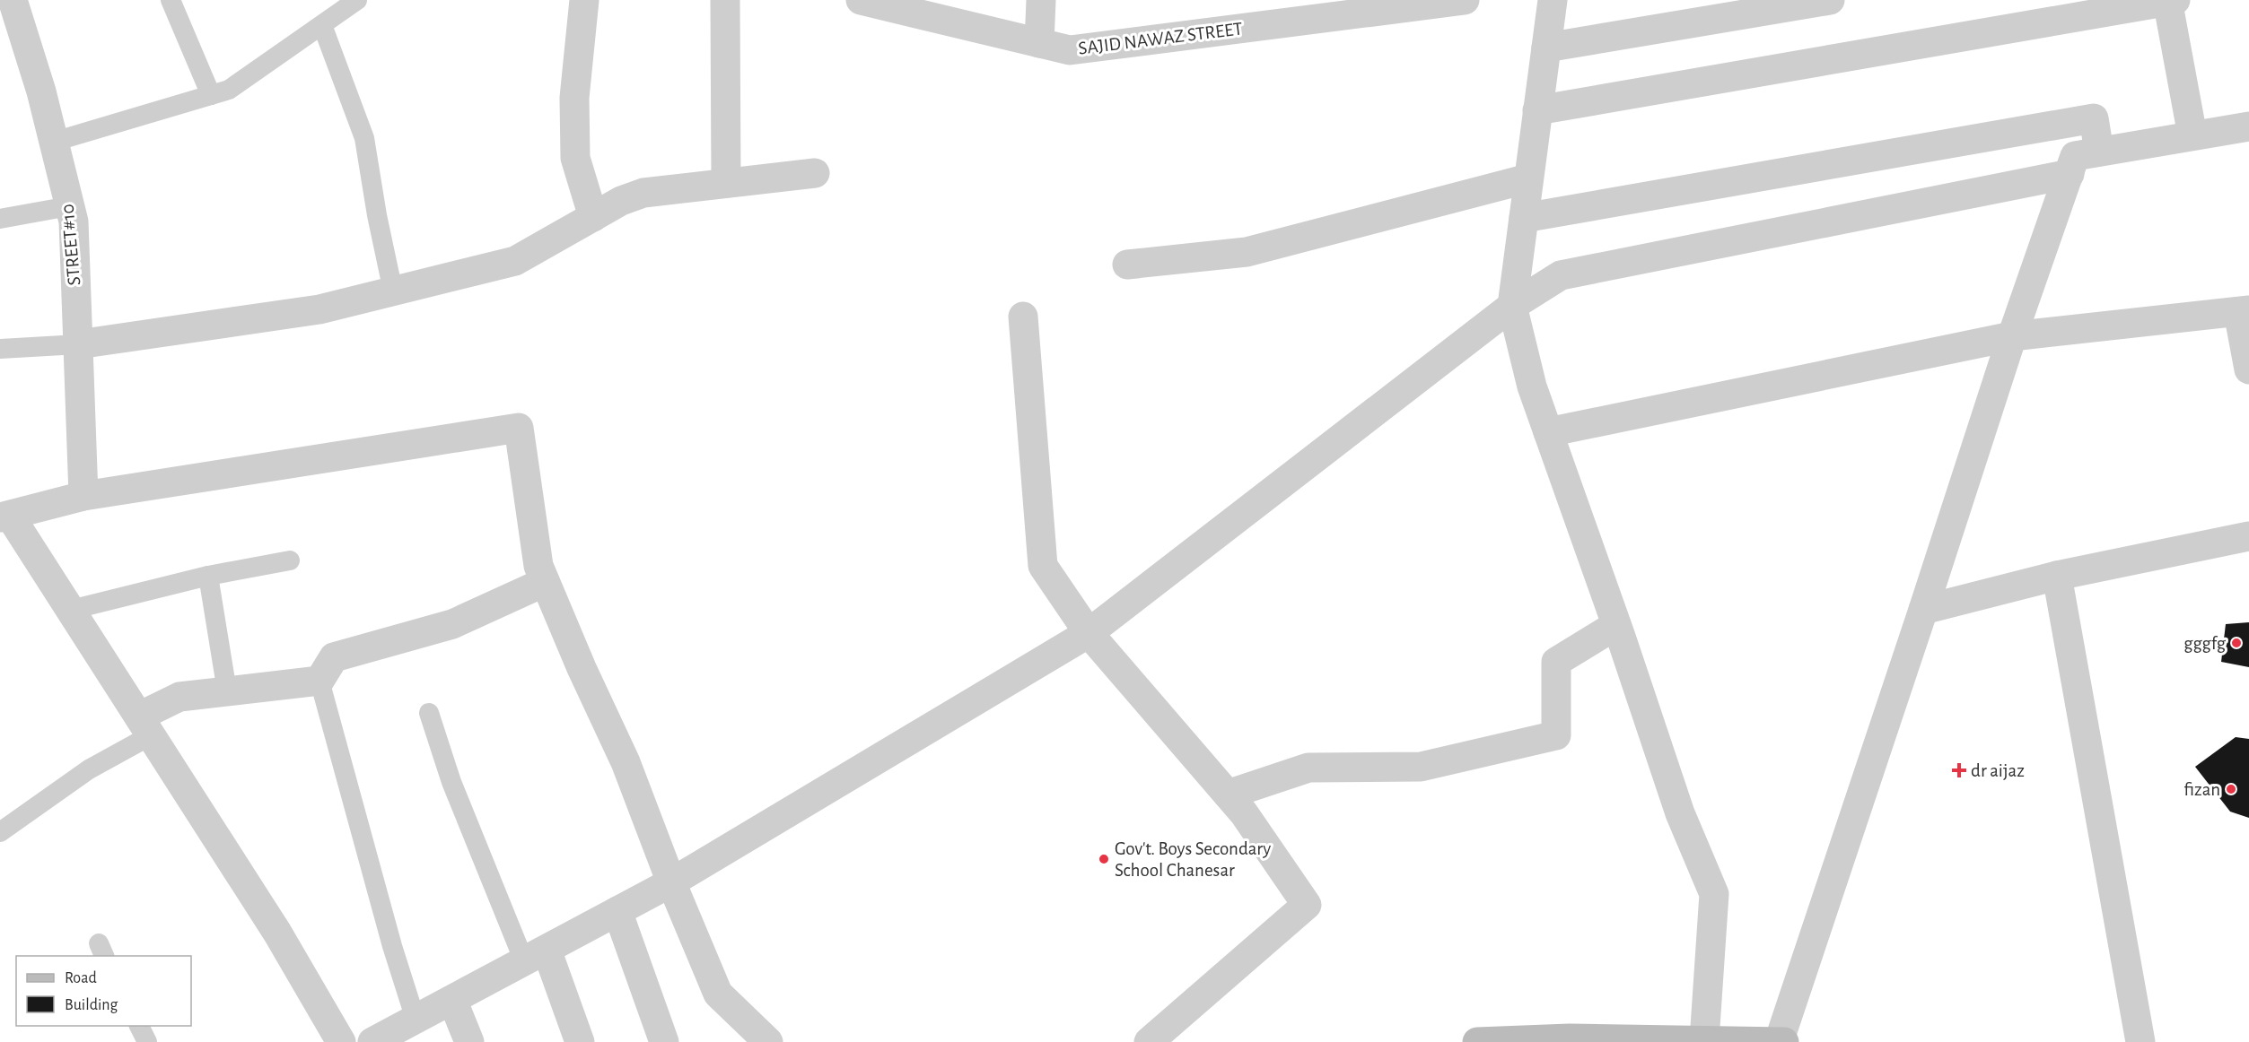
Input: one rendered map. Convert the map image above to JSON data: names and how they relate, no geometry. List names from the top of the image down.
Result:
{
  "streets": {
    "street": ["SAJID NAWAZ STREET", "STREET#10"]
  },
  "places": {
    "other": ["gggfg", "fizan", "Gov't. Boys Secondary School Chanesar"],
    "health": ["dr aijaz"]
  },
  "legend": ["Road", "Building"]
}
